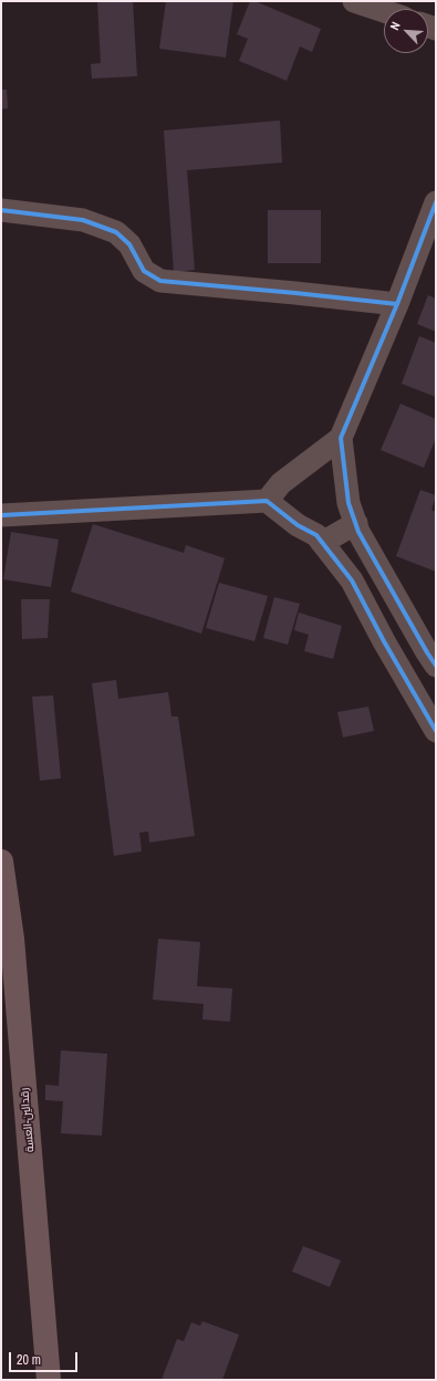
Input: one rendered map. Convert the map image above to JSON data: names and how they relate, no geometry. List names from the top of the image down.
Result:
{
  "streets": {
    "main road": ["رقدالين-العسة"]
  },
  "scale_bar": "20 m",
  "north": "top left"
}
